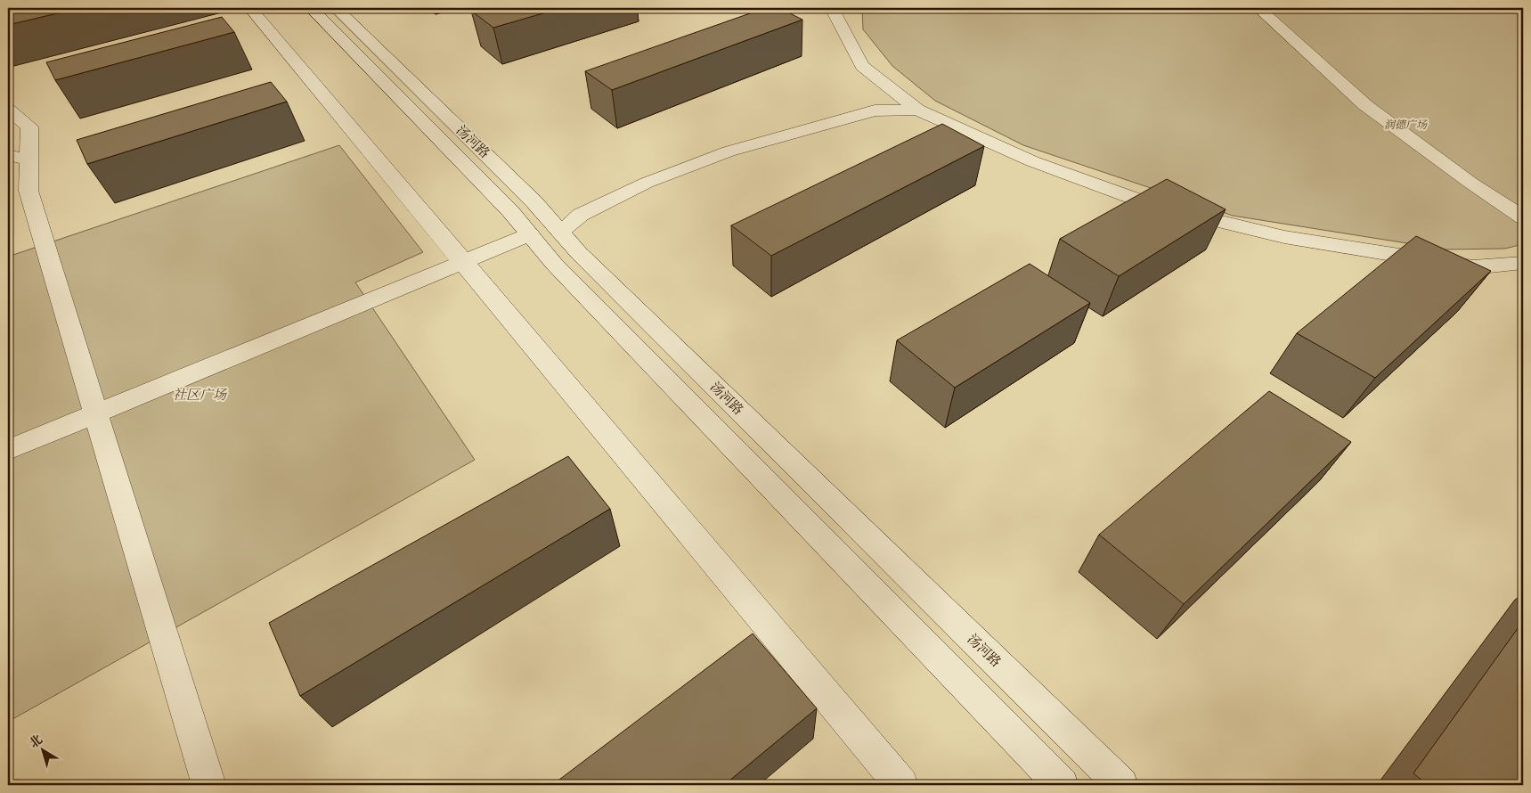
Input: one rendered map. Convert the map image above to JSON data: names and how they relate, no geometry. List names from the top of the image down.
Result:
{
  "streets": {
    "street": ["汤河路"]
  },
  "parks": ["润德广场", "社区广场"],
  "north": "top left"
}
